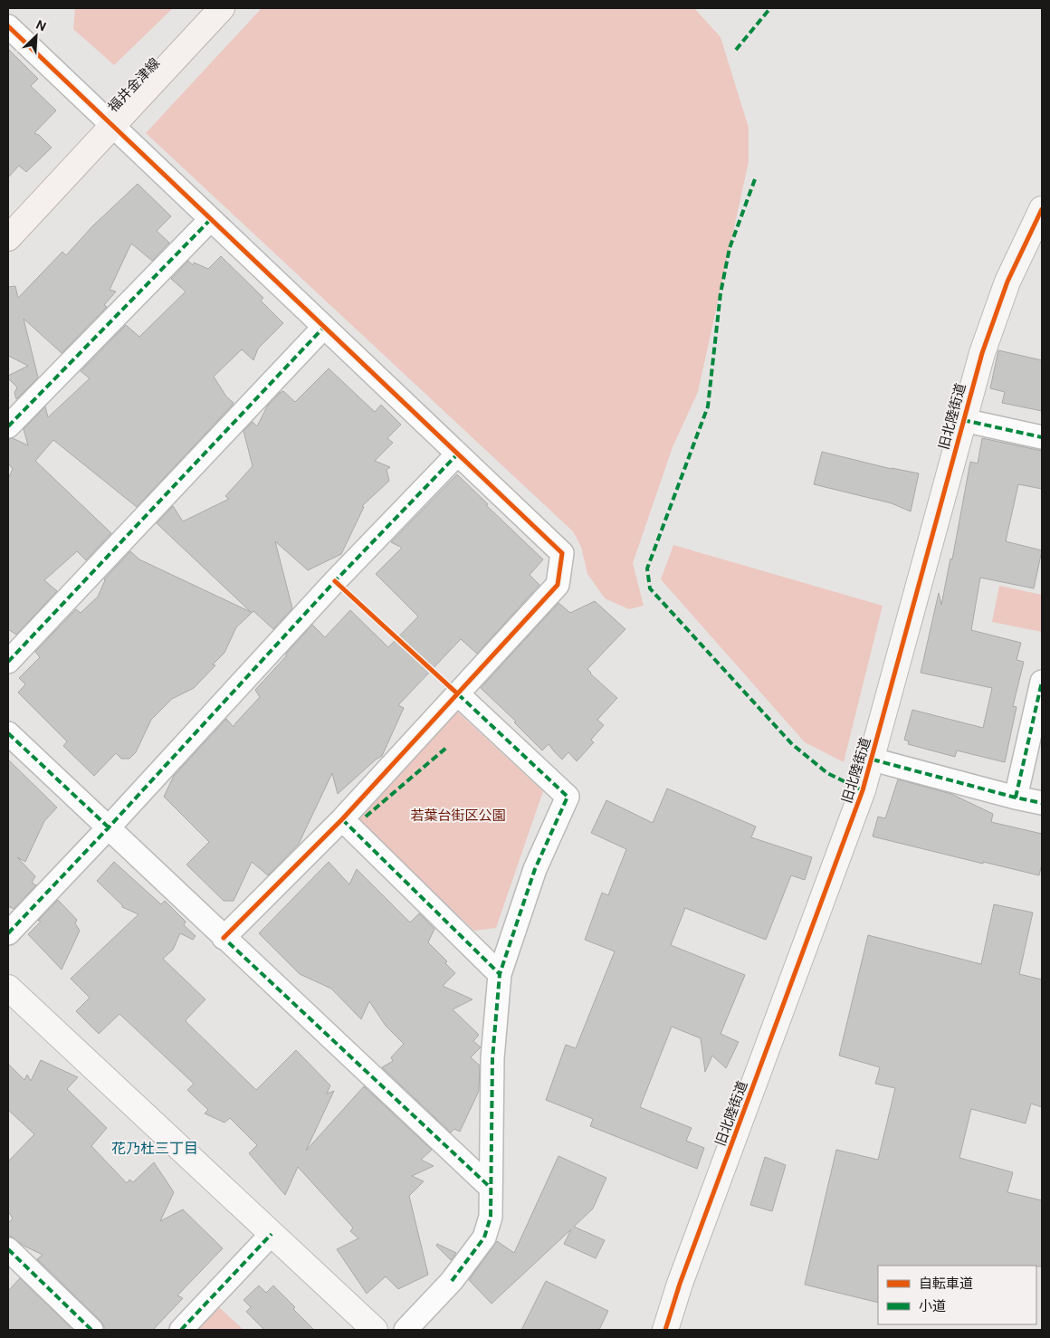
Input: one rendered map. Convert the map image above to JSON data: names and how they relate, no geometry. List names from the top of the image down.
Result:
{
  "streets": {
    "main road": ["福井金津線"],
    "street": ["旧北陸街道"]
  },
  "districts": ["花乃杜三丁目"],
  "parks": ["若葉台街区公園"],
  "legend": ["自転車道", "小道"],
  "north": "top right"
}
